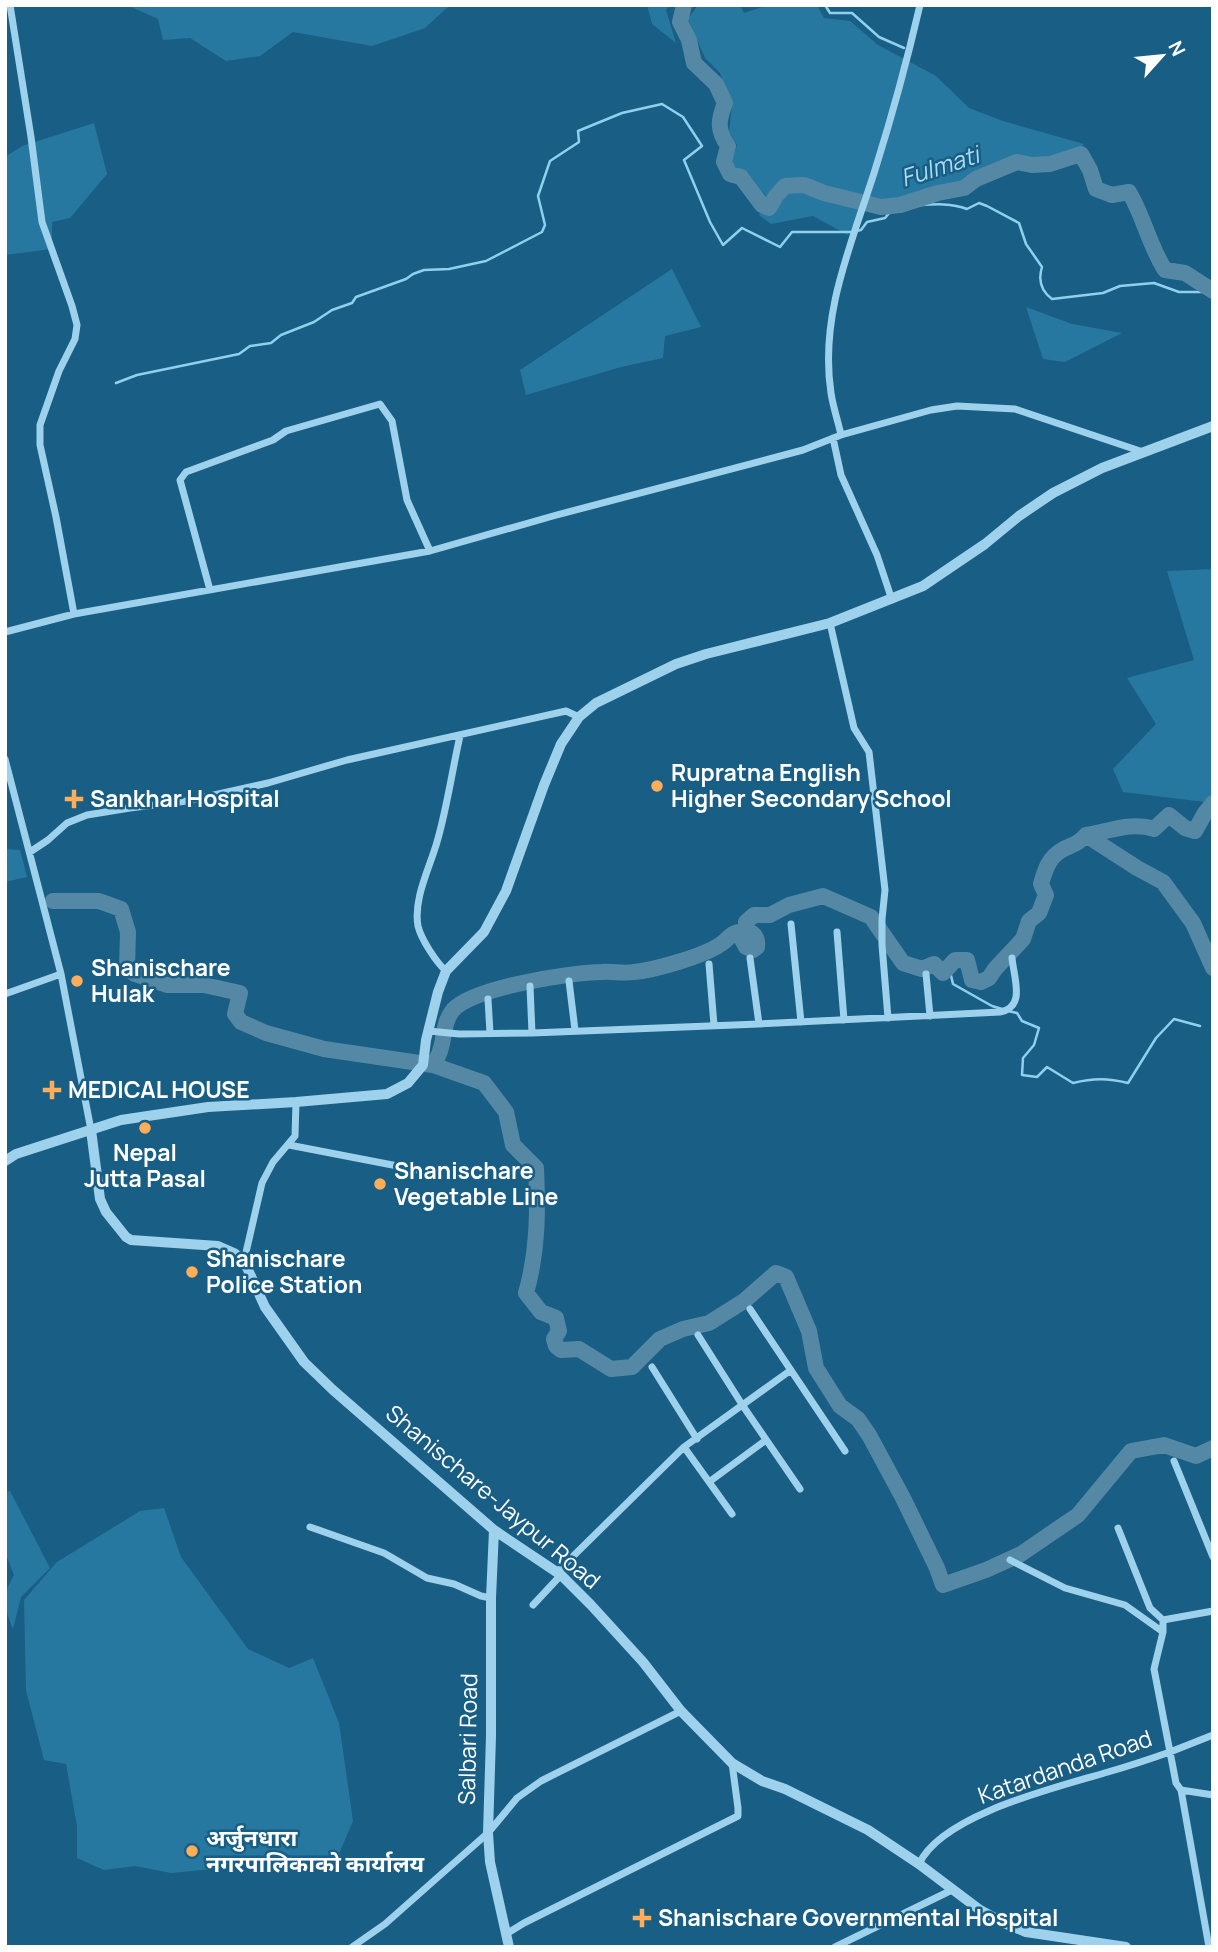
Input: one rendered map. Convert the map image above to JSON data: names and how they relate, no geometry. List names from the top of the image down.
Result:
{
  "streets": {
    "street": ["Shanischare-Jaypur Road", "Salbari Road", "Katardanda Road"]
  },
  "crossings": [
    ["Shanischare-Jaypur Road", "Salbari Road"],
    ["Shanischare-Jaypur Road", "Katardanda Road"]
  ],
  "water": ["Fulmati"],
  "places": {
    "other": [
      "Rupratna English Higher Secondary School",
      "Shanischare Hulak",
      "Nepal Jutta Pasal",
      "Shanischare Vegetable Line",
      "Shanischare Police Station",
      "अर्जुनधारा नगरपालिकाको कार्यालय"
    ],
    "health": ["Sankhar Hospital", "MEDICAL HOUSE", "Shanischare Governmental Hospital"]
  },
  "north": "top right"
}
